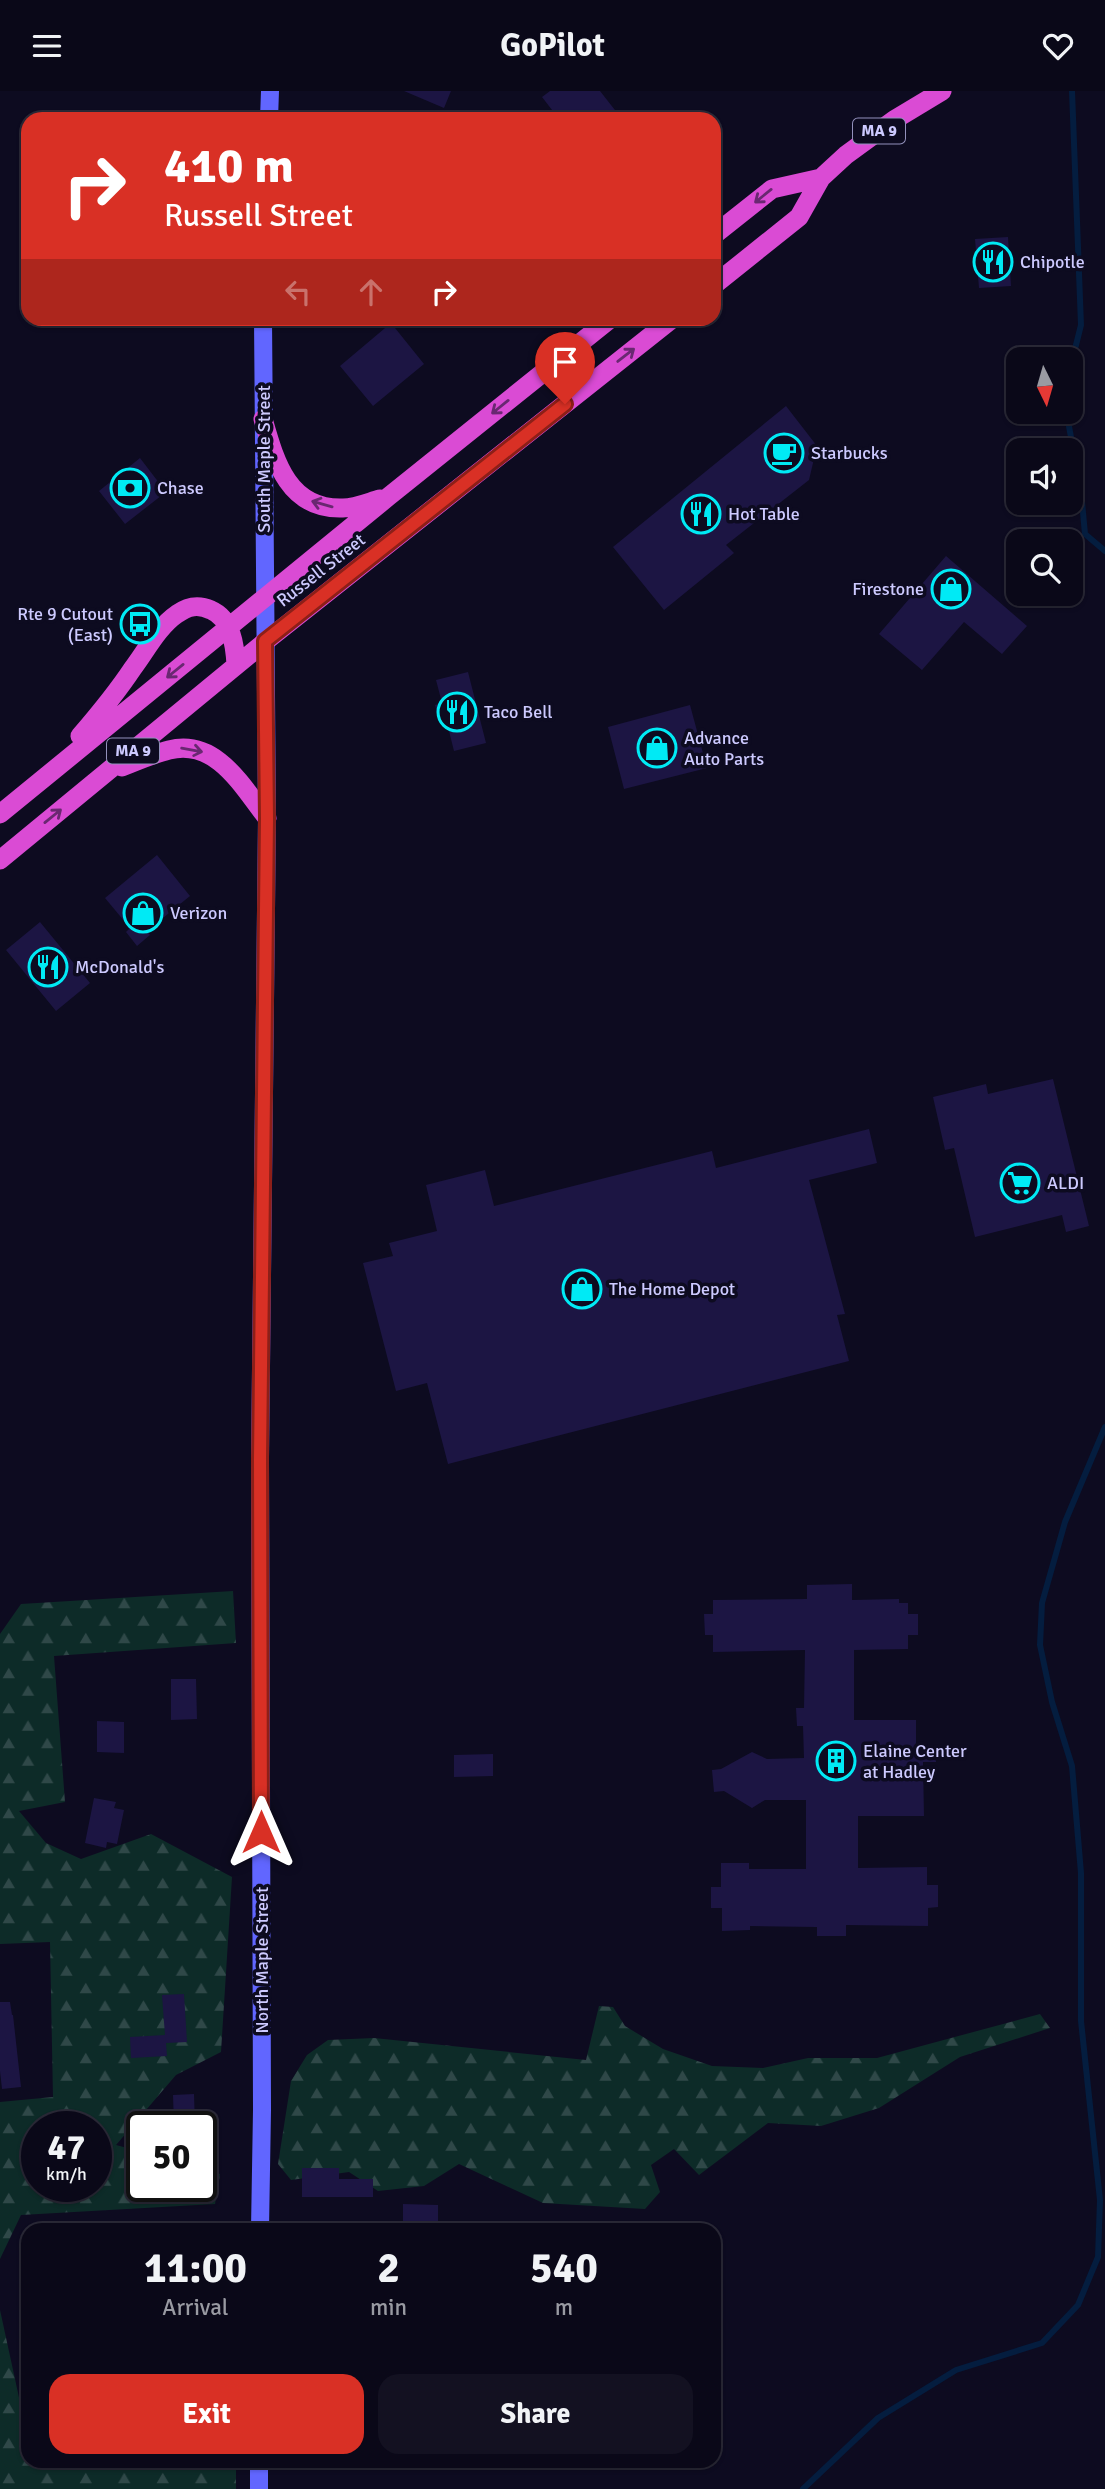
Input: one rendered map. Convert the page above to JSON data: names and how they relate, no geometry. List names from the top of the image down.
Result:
{
  "streets": {
    "highway": ["MA 9", "Russell Street"],
    "main road": ["South Maple Street", "North Maple Street"]
  },
  "crossings": [
    ["South Maple Street", "Russell Street"],
    ["South Maple Street", "North Maple Street"],
    ["Russell Street", "North Maple Street"]
  ],
  "places": {
    "restaurant": [
      "Chipotle",
      "Hot Table",
      "Taco Bell",
      "McDonald's"
    ],
    "cafe": ["Starbucks"],
    "bank": ["Chase"],
    "shop": [
      "Firestone",
      "Advance Auto Parts",
      "Verizon",
      "The Home Depot"
    ],
    "bus stop": ["Rte 9 Cutout (East)"],
    "supermarket": ["ALDI"],
    "building": ["Elaine Center at Hadley"]
  },
  "north": "bottom",
  "page": {
    "header": "GoPilot",
    "turn": ["410 m", "Russell Street"],
    "speed": "47 km/h",
    "limit": "50",
    "eta": [
      "11:00",
      "Arrival",
      "2",
      "min",
      "540",
      "m"
    ],
    "buttons": ["Exit", "Share"]
  }
}
